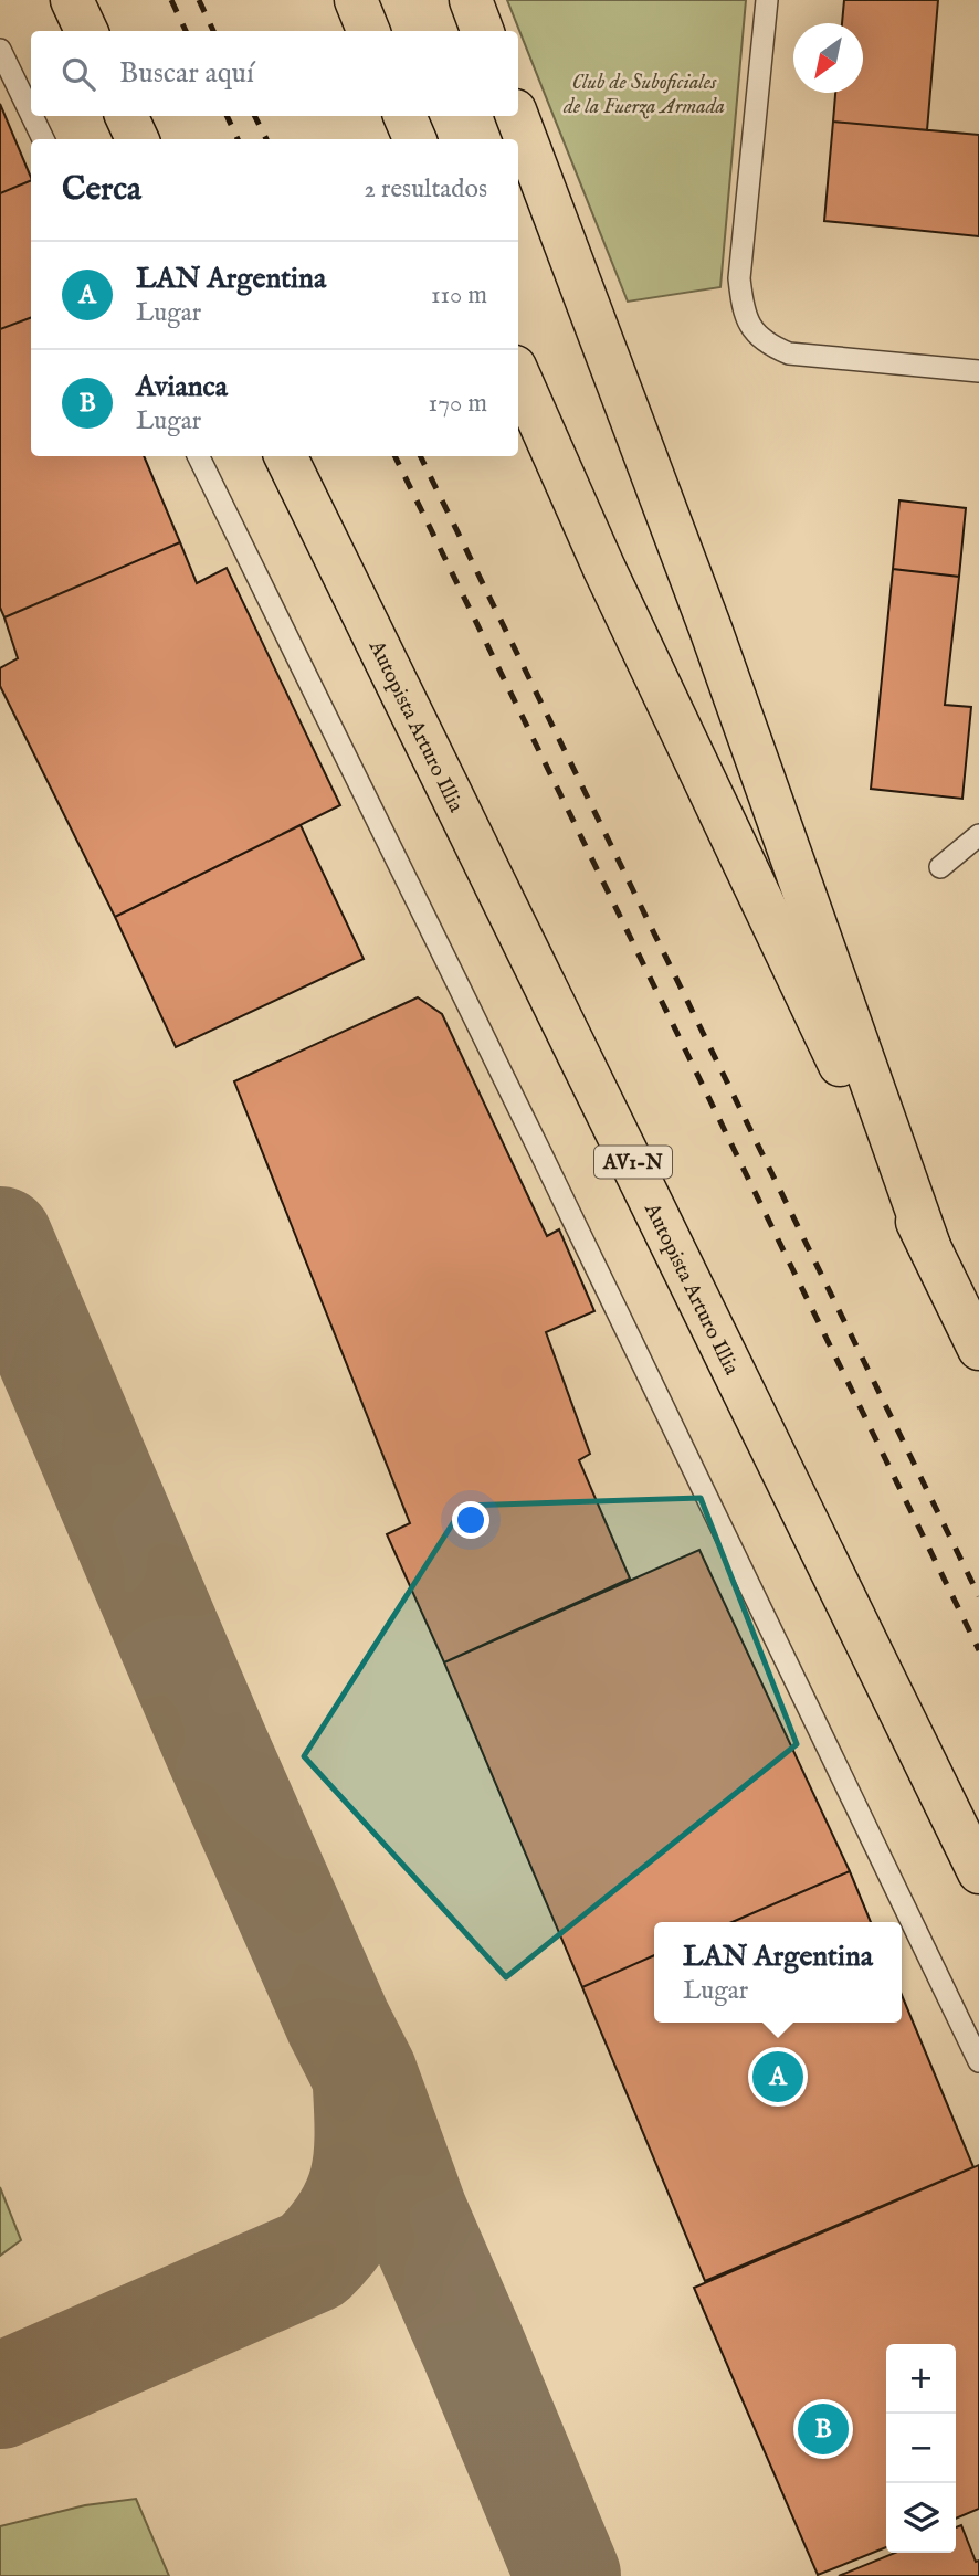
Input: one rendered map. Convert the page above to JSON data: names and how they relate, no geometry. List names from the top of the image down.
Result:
{
  "streets": {
    "highway": ["Autopista Arturo Illia", "AV1-N"]
  },
  "parks": ["Club de Suboficiales de la Fuerza Armada"],
  "north": "bottom left",
  "page": {
    "search": "Buscar aquí",
    "heading": ["Cerca", "2 resultados"],
    "list": [
      {
        "mark": "A",
        "name": "LAN Argentina",
        "note": "Lugar",
        "value": "110 m"
      },
      {
        "mark": "B",
        "name": "Avianca",
        "note": "Lugar",
        "value": "170 m"
      }
    ],
    "popup": ["LAN Argentina", "Lugar"],
    "pins": ["A", "B"],
    "map_buttons": ["+", "−"]
  }
}
